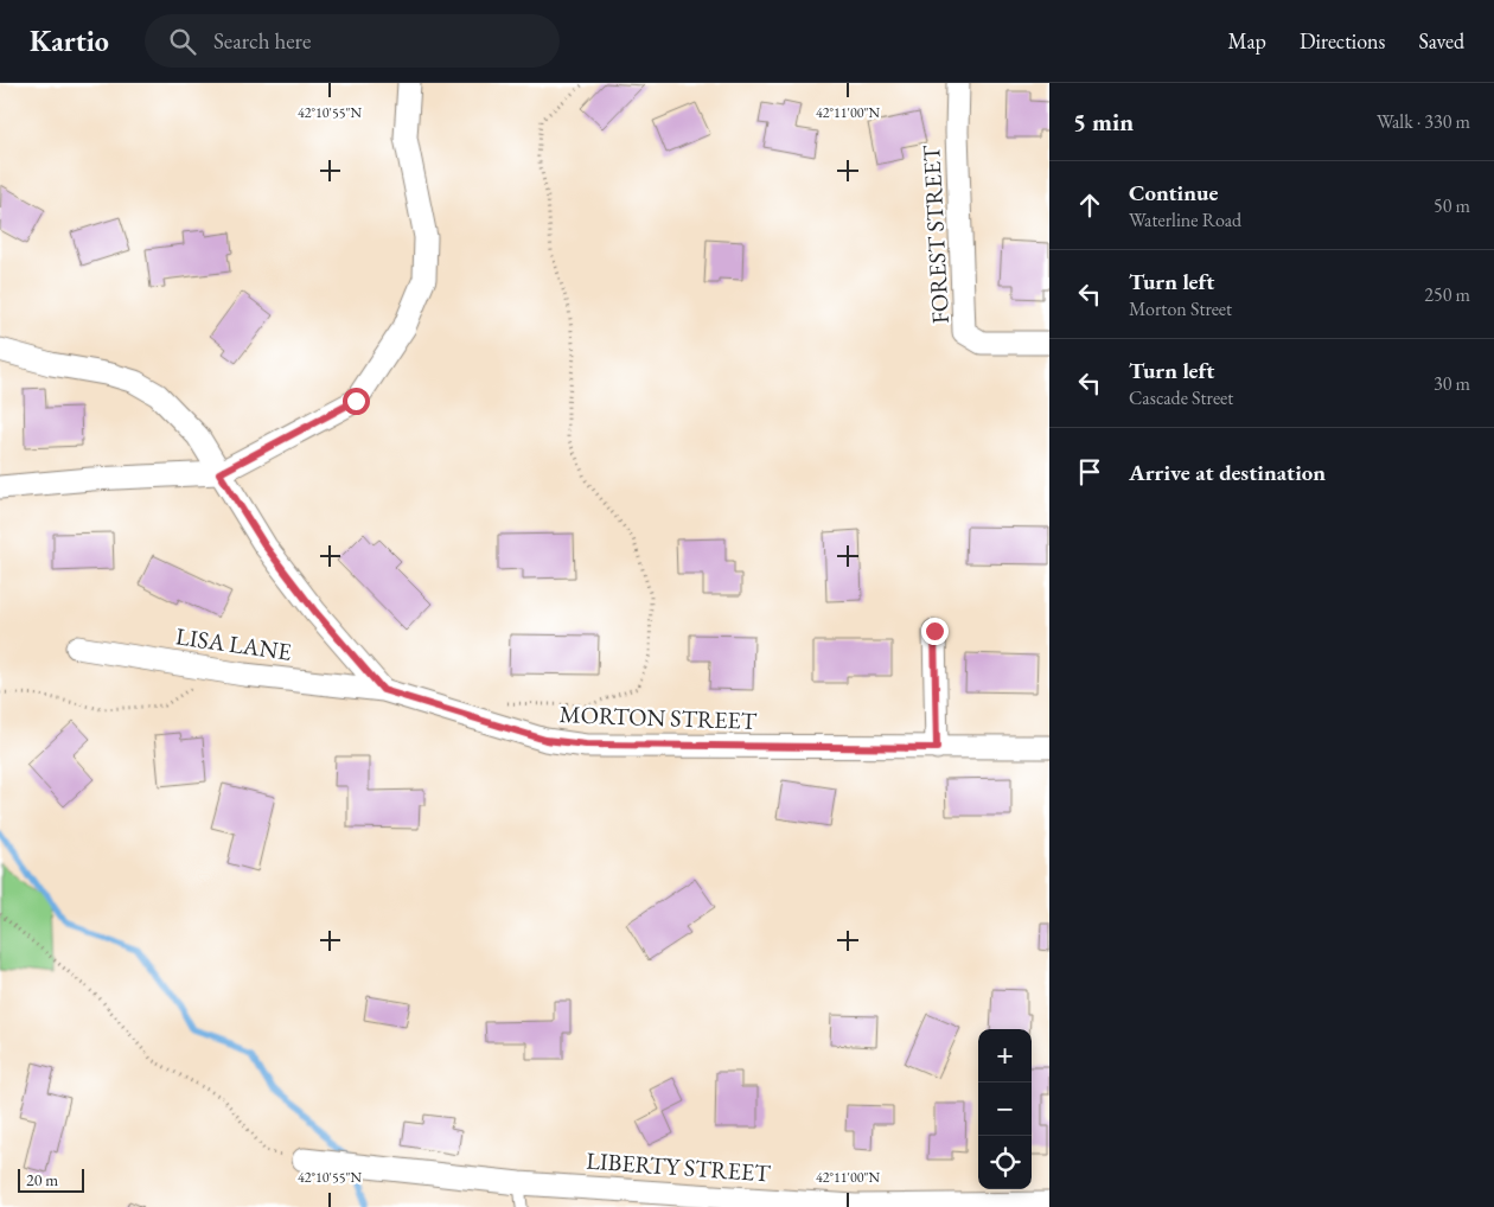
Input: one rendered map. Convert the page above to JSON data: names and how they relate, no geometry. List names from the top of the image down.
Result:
{
  "streets": {
    "street": [
      "FOREST STREET",
      "LISA LANE",
      "MORTON STREET",
      "LIBERTY STREET"
    ]
  },
  "crossings": [
    ["LISA LANE", "MORTON STREET"]
  ],
  "scale_bar": "20 m",
  "page": {
    "header": "Kartio",
    "search": "Search here",
    "nav": ["Map", "Directions", "Saved"],
    "heading": ["5 min", "Walk · 330 m"],
    "list": [
      ["Continue", "Waterline Road", "50 m"],
      ["Turn left", "Morton Street", "250 m"],
      ["Turn left", "Cascade Street", "30 m"],
      "Arrive at destination"
    ],
    "map_buttons": ["+", "−"],
    "scale": "20 m"
  },
  "coordinates": ["42°10'55\"N", "42°11'00\"N"]
}
